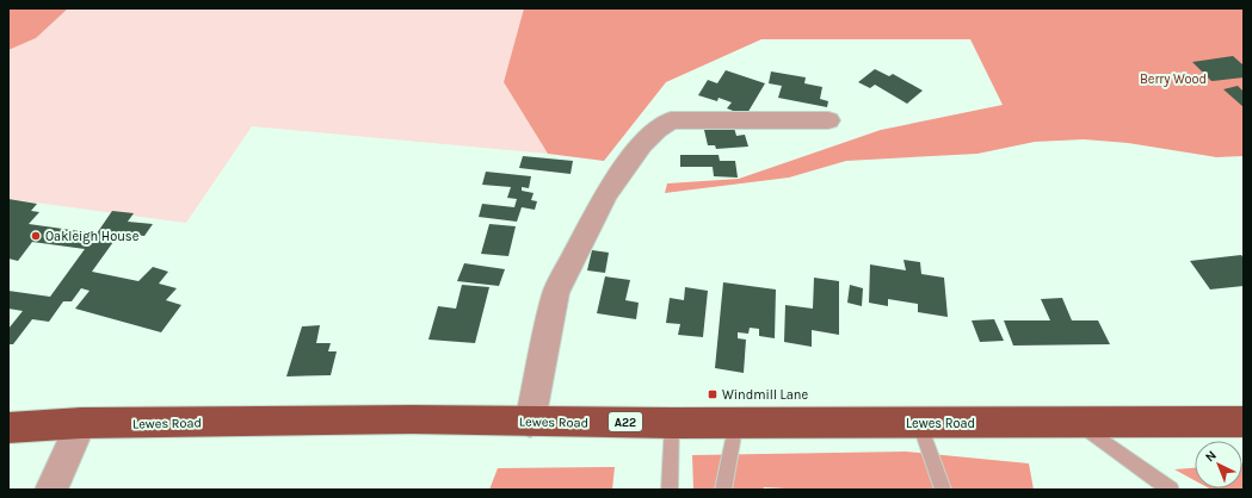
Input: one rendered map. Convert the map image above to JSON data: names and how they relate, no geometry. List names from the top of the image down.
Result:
{
  "streets": {
    "highway": ["Lewes Road", "A22"]
  },
  "parks": ["Berry Wood"],
  "places": {
    "other": ["Oakleigh House"],
    "transit": ["Windmill Lane"]
  },
  "north": "top left"
}
